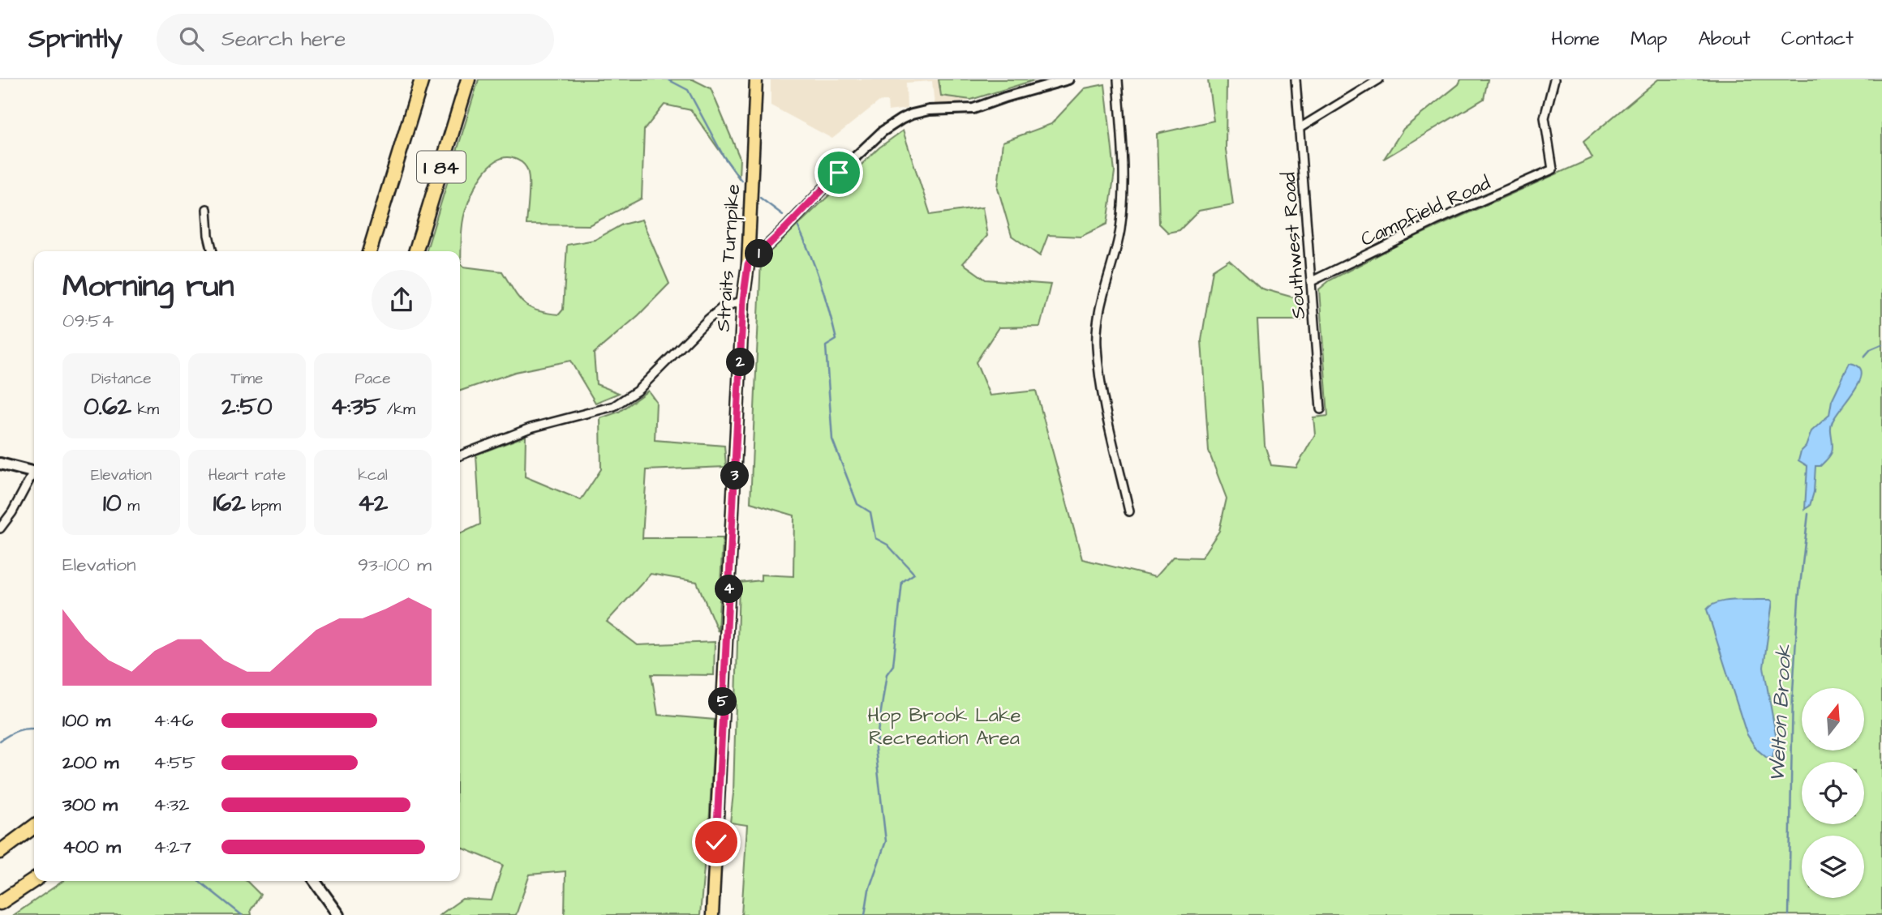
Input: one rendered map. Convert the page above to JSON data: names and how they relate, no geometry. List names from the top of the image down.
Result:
{
  "streets": {
    "highway": ["I 84"],
    "main road": ["Straits Turnpike"],
    "street": ["Campfield Road", "Southwest Road"]
  },
  "crossings": [
    ["Campfield Road", "Southwest Road"]
  ],
  "water": ["Welton Brook"],
  "parks": ["Hop Brook Lake Recreation Area"],
  "north": "top",
  "page": {
    "header": "Sprintly",
    "search": "Search here",
    "nav": [
      "Home",
      "Map",
      "About",
      "Contact"
    ],
    "pins": [
      "1",
      "2",
      "3",
      "4",
      "5"
    ],
    "heading": ["Morning run", "09:54"],
    "stats": [
      ["Distance", "0.62 km"],
      ["Time", "2:50"],
      ["Pace", "4:35 /km"],
      ["Elevation", "10 m"],
      ["Heart rate", "162 bpm"],
      ["kcal", "42"]
    ],
    "chart": ["Elevation", "93–100 m"],
    "list": [
      {
        "name": "100 m",
        "note": "4:46"
      },
      {
        "name": "200 m",
        "note": "4:55"
      },
      {
        "name": "300 m",
        "note": "4:32"
      },
      {
        "name": "400 m",
        "note": "4:27"
      }
    ]
  }
}
